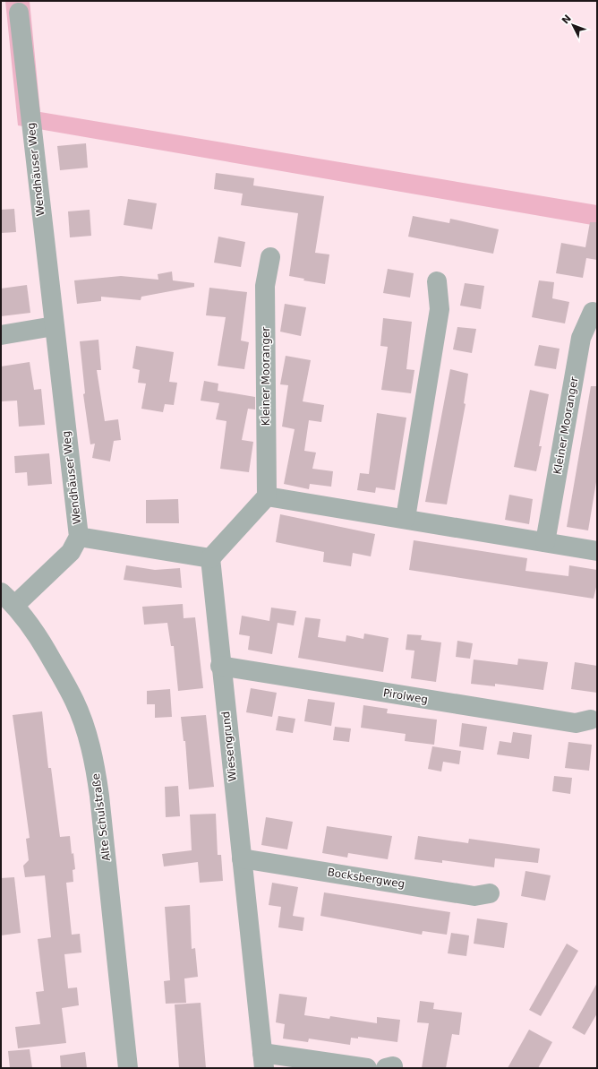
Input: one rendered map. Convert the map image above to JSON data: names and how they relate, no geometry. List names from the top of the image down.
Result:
{
  "streets": {
    "street": [
      "Wendhäuser Weg",
      "Kleiner Mooranger",
      "Pirolweg",
      "Wiesengrund",
      "Alte Schulstraße",
      "Bocksbergweg"
    ]
  },
  "crossings": [
    ["Wendhäuser Weg", "Alte Schulstraße"],
    ["Pirolweg", "Wiesengrund"],
    ["Wiesengrund", "Bocksbergweg"]
  ],
  "north": "top left"
}
